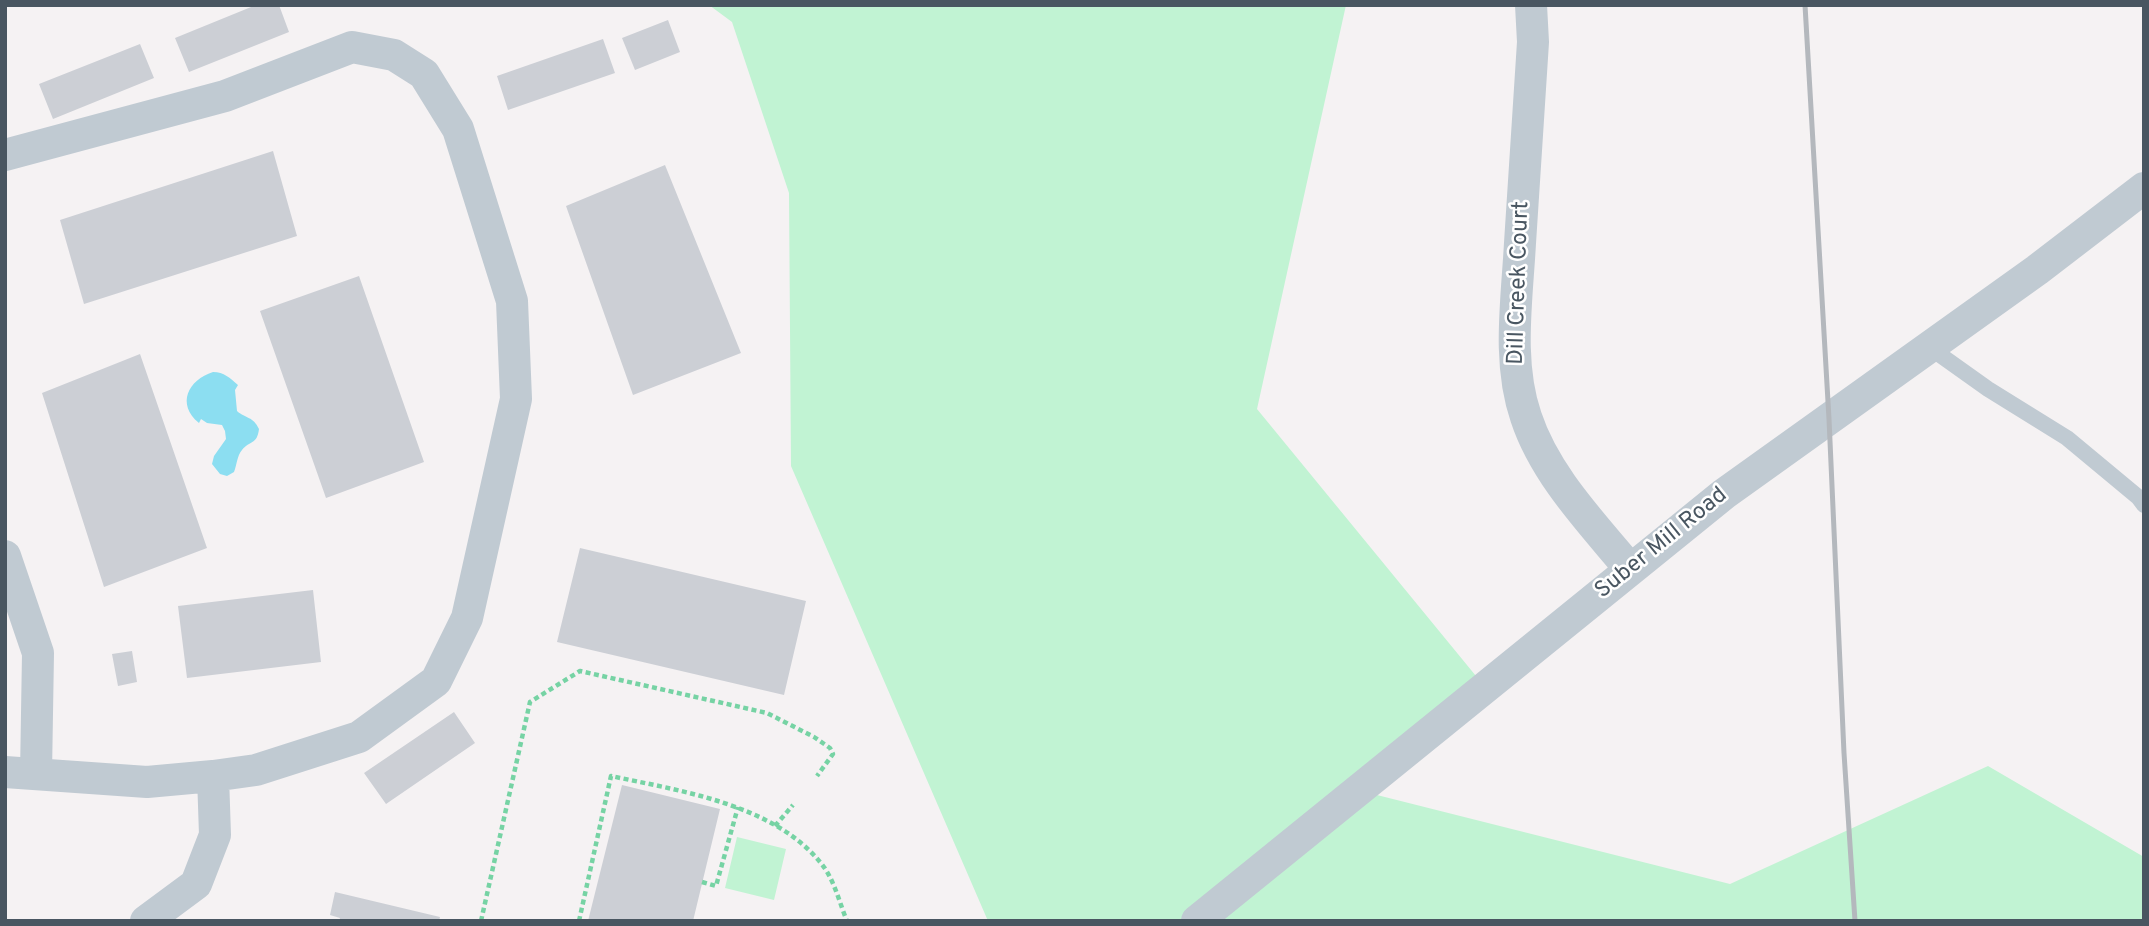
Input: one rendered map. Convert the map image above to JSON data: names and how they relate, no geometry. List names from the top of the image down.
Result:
{
  "streets": {
    "street": ["Dill Creek Court", "Suber Mill Road"]
  },
  "crossings": [
    ["Dill Creek Court", "Suber Mill Road"]
  ]
}
